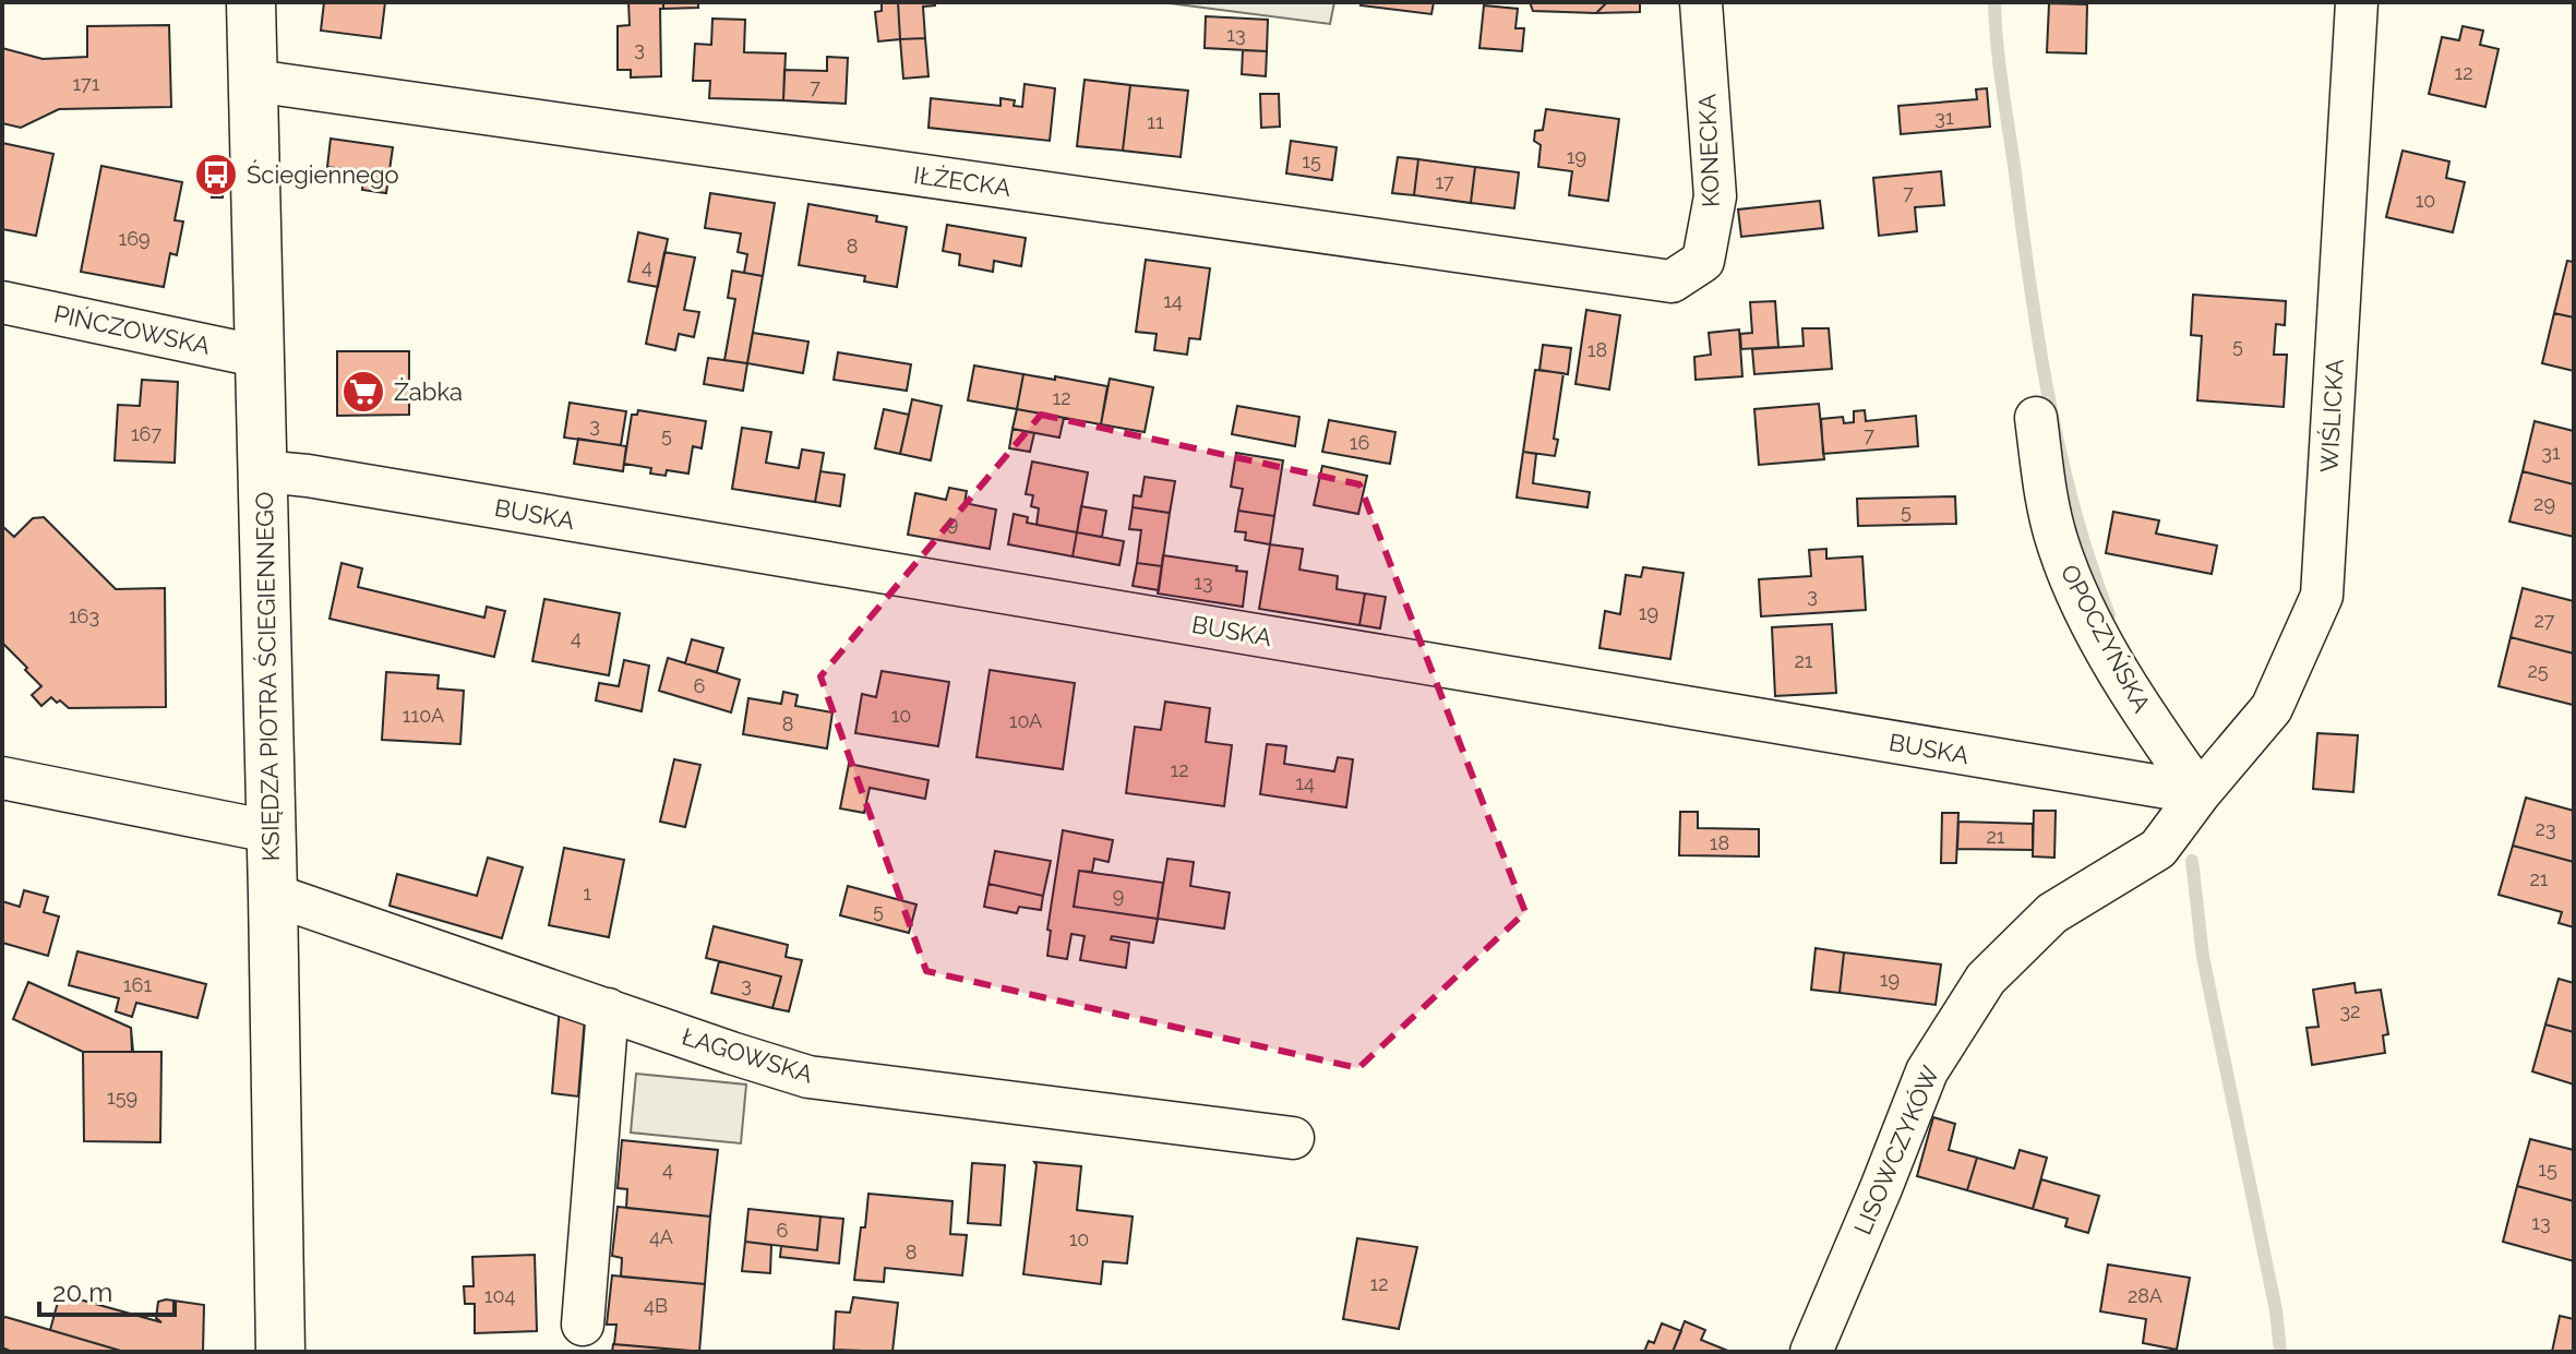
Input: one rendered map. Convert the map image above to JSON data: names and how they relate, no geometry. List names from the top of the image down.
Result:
{
  "streets": {
    "street": [
      "KONECKA",
      "IŁŻECKA",
      "PIŃCZOWSKA",
      "WIŚLICKA",
      "BUSKA",
      "OPOCZYŃSKA",
      "KSIĘDZA PIOTRA ŚCIEGIENNEGO",
      "ŁAGOWSKA",
      "LISOWCZYKÓW"
    ]
  },
  "crossings": [
    ["KONECKA", "IŁŻECKA"],
    ["IŁŻECKA", "KSIĘDZA PIOTRA ŚCIEGIENNEGO"],
    ["PIŃCZOWSKA", "KSIĘDZA PIOTRA ŚCIEGIENNEGO"],
    ["WIŚLICKA", "BUSKA"],
    ["WIŚLICKA", "OPOCZYŃSKA"],
    ["WIŚLICKA", "LISOWCZYKÓW"],
    ["BUSKA", "OPOCZYŃSKA"],
    ["BUSKA", "KSIĘDZA PIOTRA ŚCIEGIENNEGO"],
    ["BUSKA", "LISOWCZYKÓW"],
    ["OPOCZYŃSKA", "LISOWCZYKÓW"],
    ["KSIĘDZA PIOTRA ŚCIEGIENNEGO", "ŁAGOWSKA"]
  ],
  "places": {
    "bus stop": ["Ściegiennego"],
    "supermarket": ["Żabka"]
  },
  "house_numbers": [
    "13",
    "3",
    "12",
    "171",
    "7",
    "31",
    "11",
    "19",
    "15",
    "17",
    "7",
    "10",
    "169",
    "8",
    "4",
    "14",
    "5",
    "18",
    "12",
    "3",
    "167",
    "5",
    "7",
    "16",
    "31",
    "29",
    "5",
    "9",
    "13",
    "3",
    "19",
    "163",
    "27",
    "4",
    "21",
    "25",
    "6",
    "110A",
    "10",
    "10A",
    "8",
    "12",
    "14",
    "23",
    "21",
    "18",
    "21",
    "1",
    "9",
    "5",
    "19",
    "161",
    "3",
    "32",
    "159",
    "4",
    "15",
    "13",
    "6",
    "4A",
    "10",
    "8",
    "12",
    "104",
    "28A",
    "4B"
  ],
  "scale_bar": "20 m"
}
